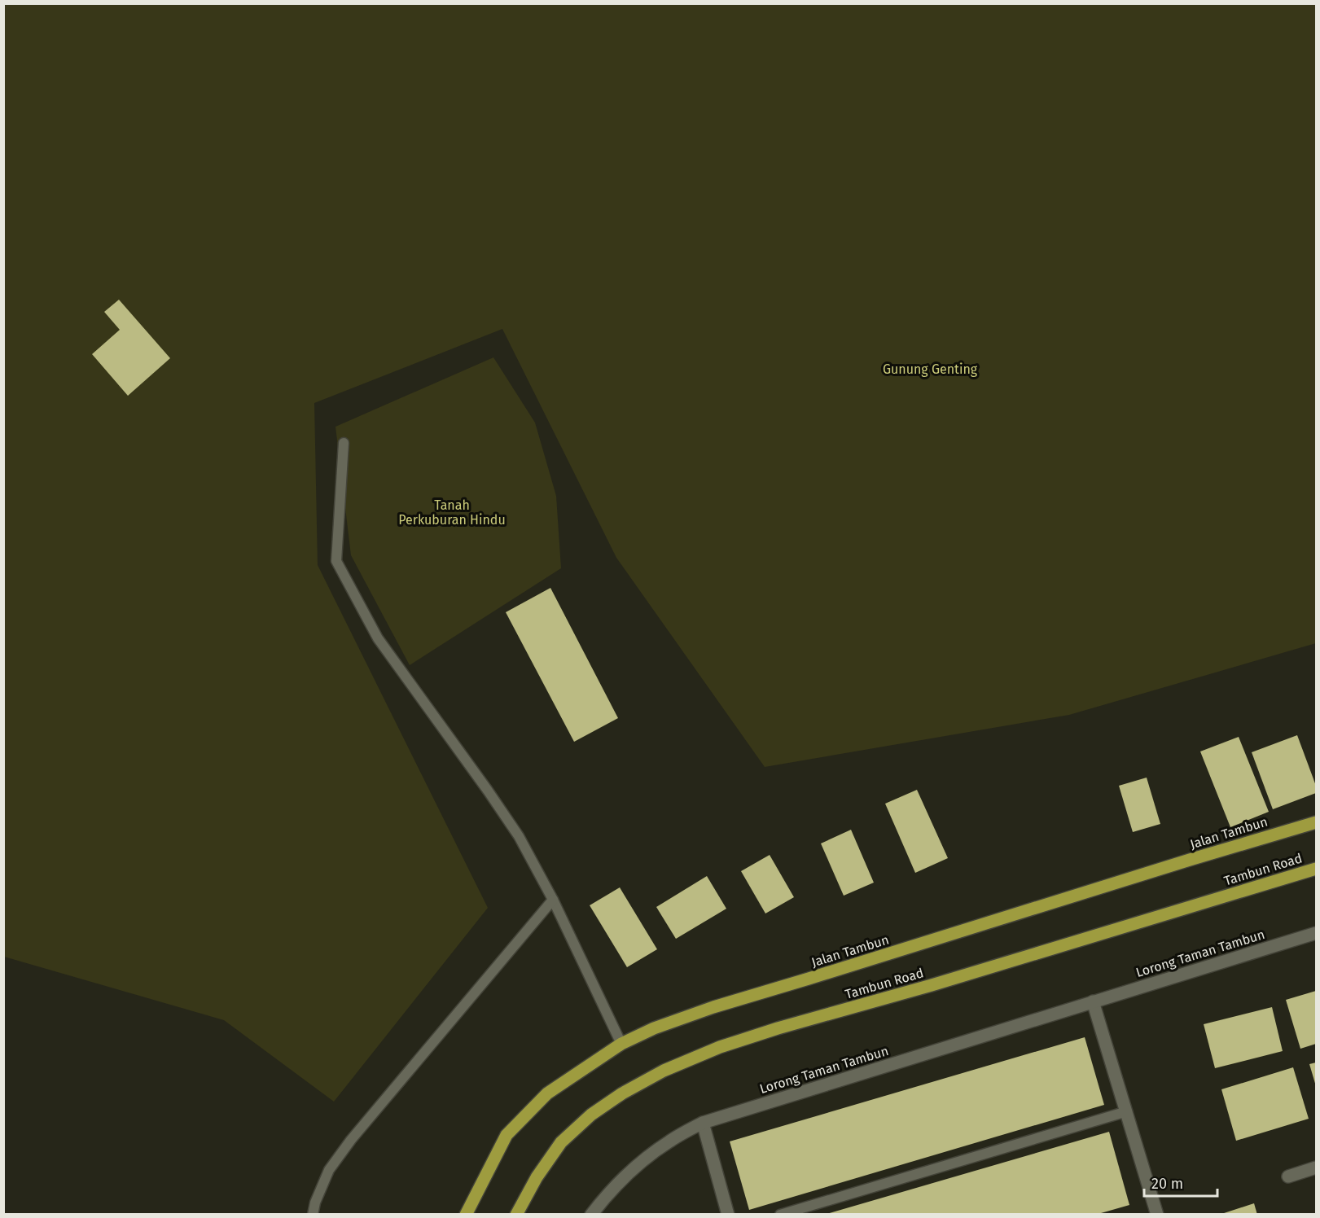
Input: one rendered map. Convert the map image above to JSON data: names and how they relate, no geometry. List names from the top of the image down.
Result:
{
  "streets": {
    "main road": ["Jalan Tambun", "Tambun Road"],
    "street": ["Lorong Taman Tambun"]
  },
  "parks": ["Gunung Genting", "Tanah Perkuburan Hindu"],
  "scale_bar": "20 m"
}
